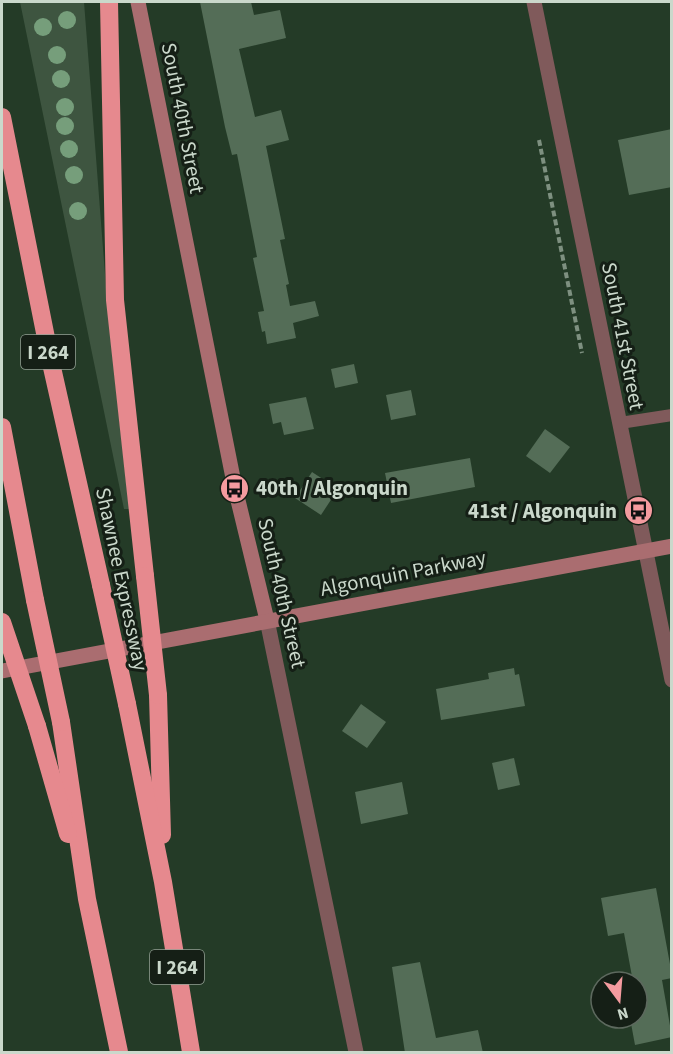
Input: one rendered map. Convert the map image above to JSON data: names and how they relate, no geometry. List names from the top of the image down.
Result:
{
  "streets": {
    "highway": ["I 264", "Shawnee Expressway"],
    "main road": ["South 40th Street", "Algonquin Parkway"],
    "street": ["South 41st Street"]
  },
  "crossings": [
    ["South 40th Street", "Algonquin Parkway"],
    ["South 41st Street", "Algonquin Parkway"]
  ],
  "places": {
    "bus stop": ["40th / Algonquin", "41st / Algonquin"]
  },
  "north": "bottom"
}
